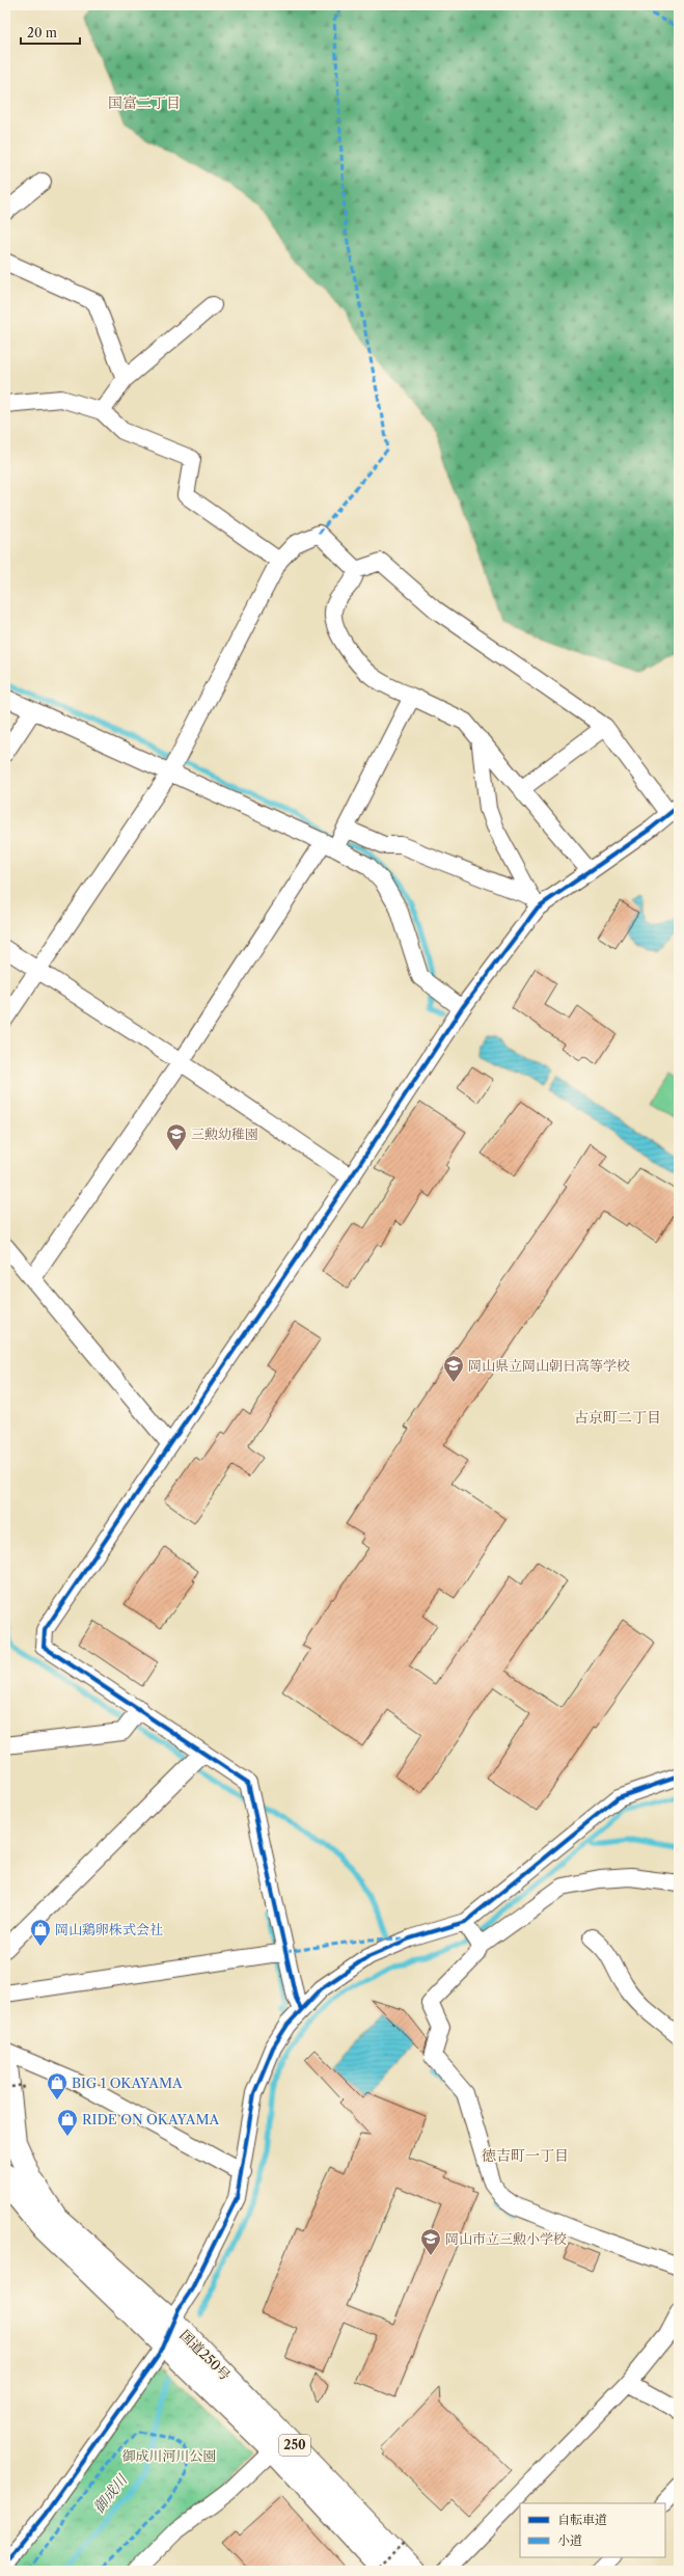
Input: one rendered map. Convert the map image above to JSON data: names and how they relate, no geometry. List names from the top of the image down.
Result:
{
  "streets": {
    "highway": ["国道250号", "250"]
  },
  "districts": ["国富二丁目", "古京町二丁目", "徳吉町一丁目"],
  "water": ["御成川"],
  "parks": ["御成川河川公園"],
  "places": {
    "school or university": ["三勲幼稚園", "岡山県立岡山朝日高等学校", "岡山市立三勲小学校"],
    "shop": ["岡山鶏卵株式会社", "BIG 1 OKAYAMA", "RIDE ON OKAYAMA"]
  },
  "legend": ["自転車道", "小道"],
  "scale_bar": "20 m"
}
